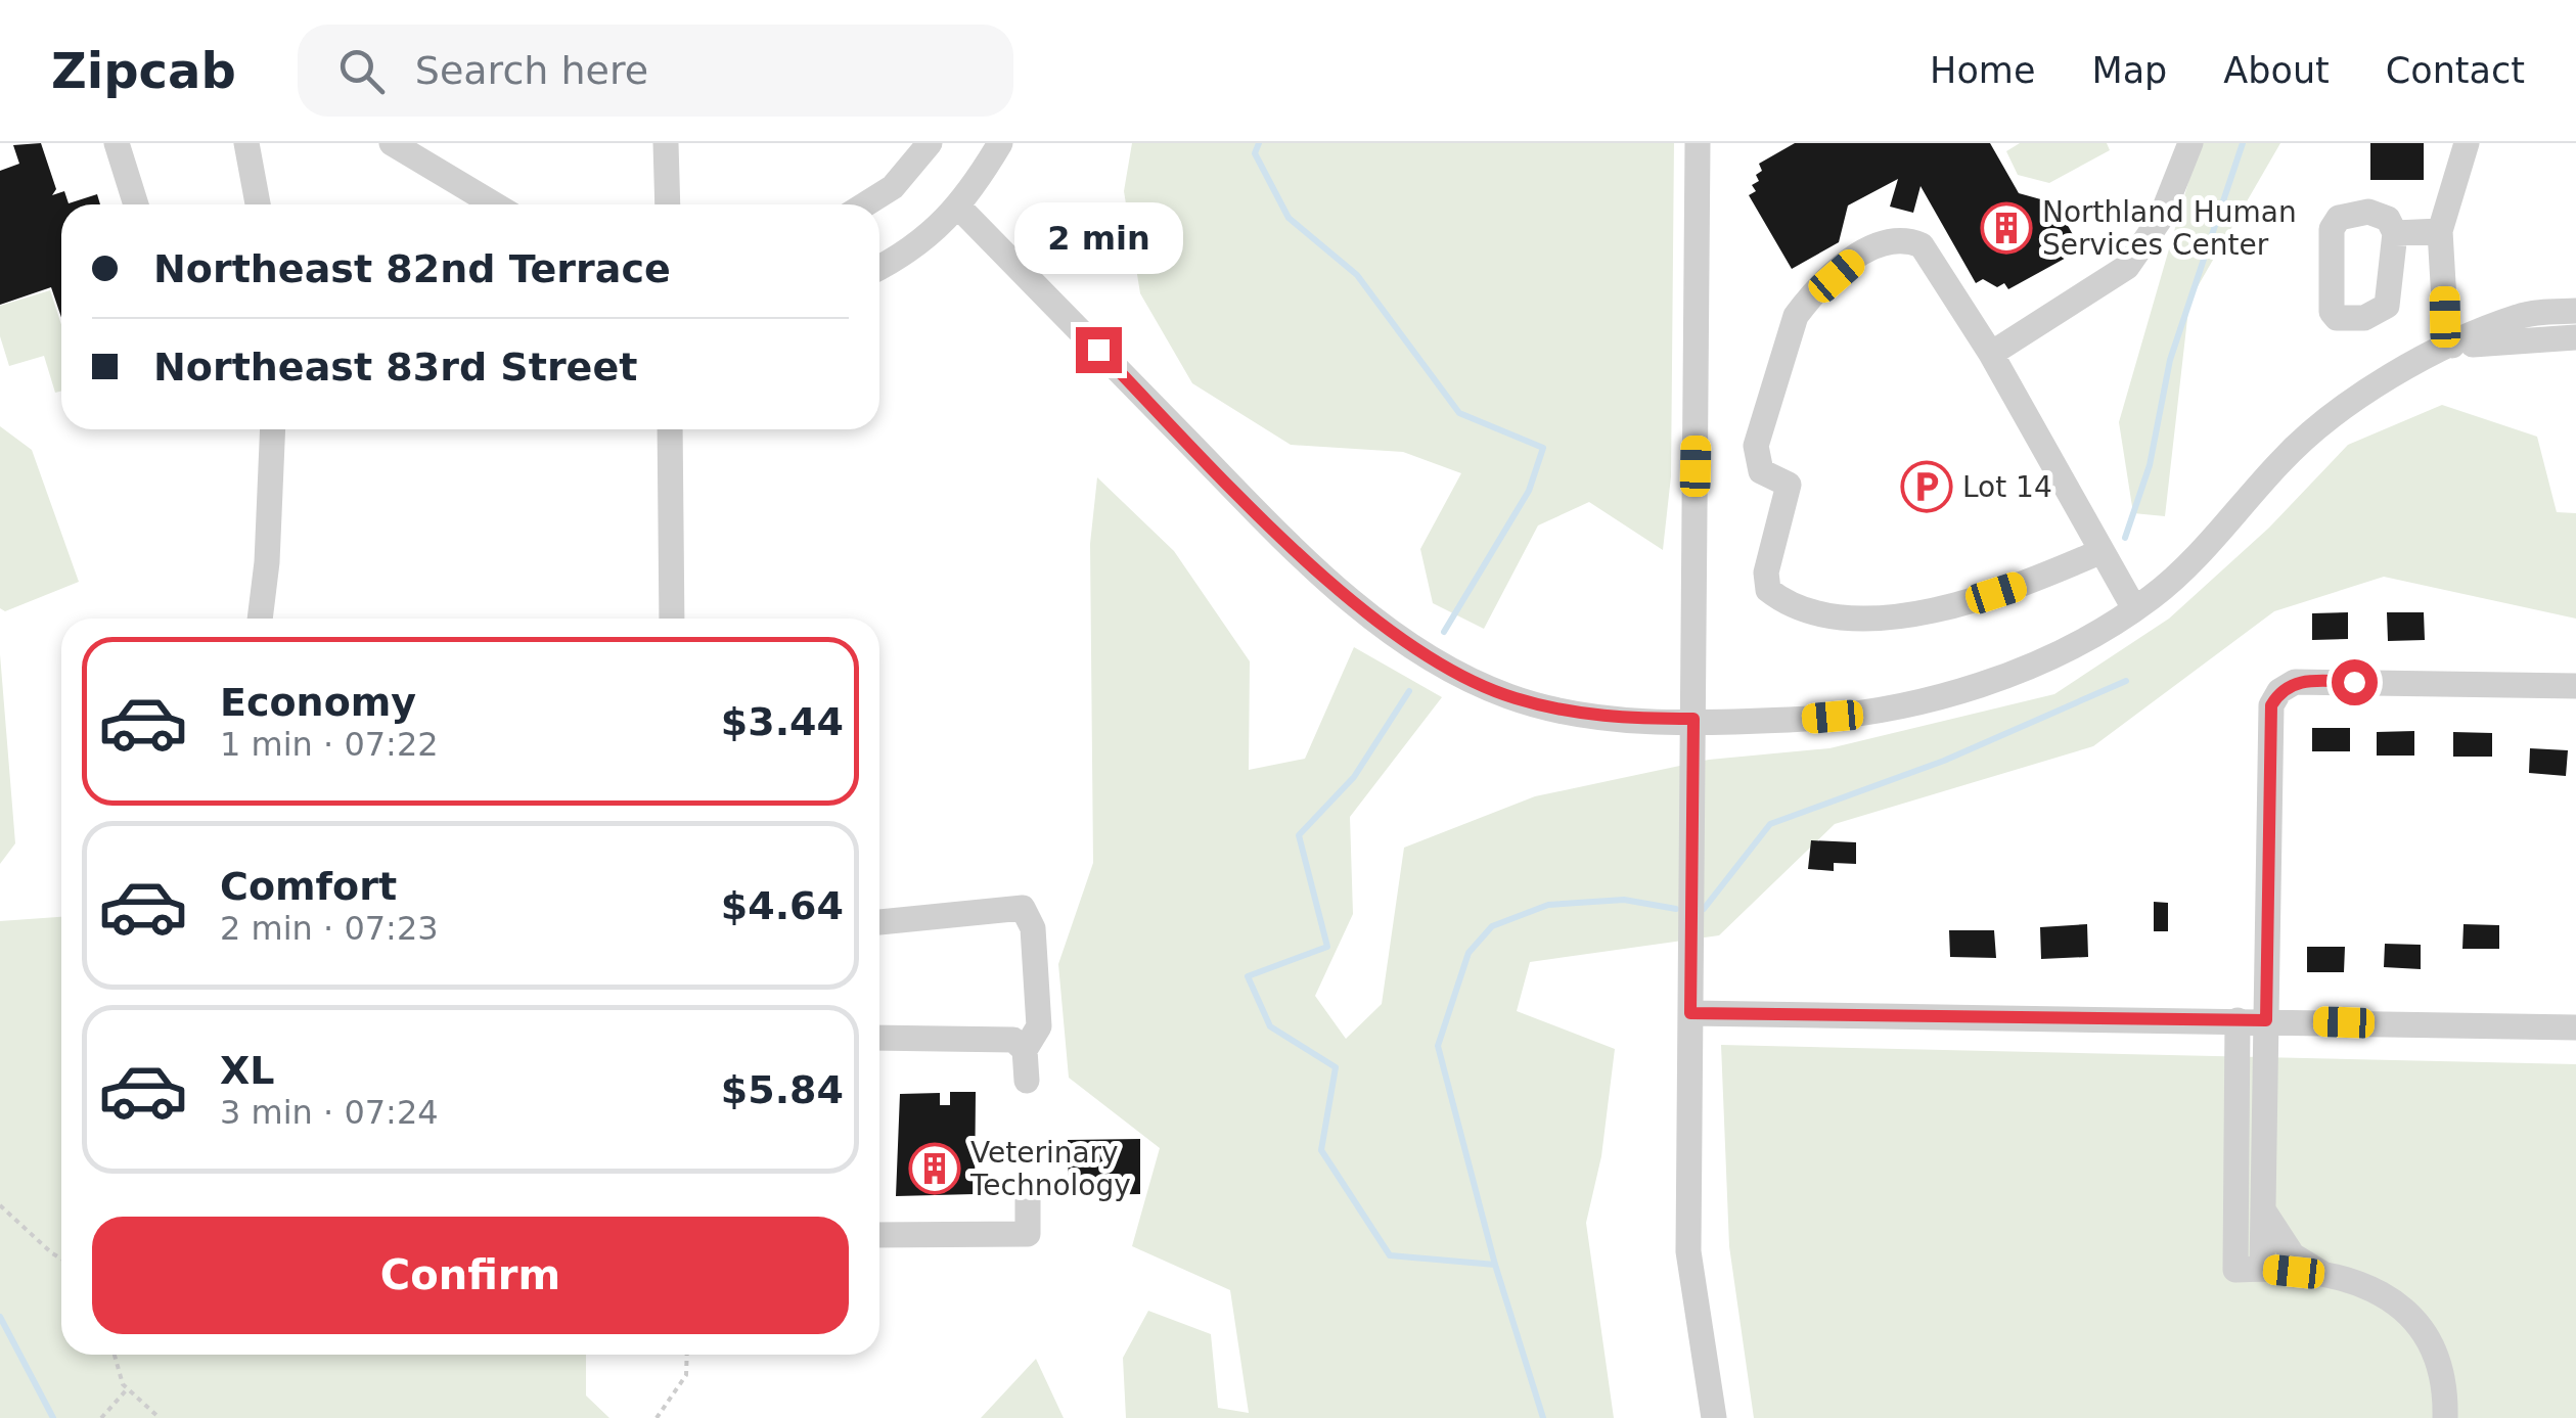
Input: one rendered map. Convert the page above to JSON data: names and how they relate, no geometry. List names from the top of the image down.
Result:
{
  "places": {
    "building": ["Northland Human Services Center", "Veterinary Technology"],
    "parking": ["Lot 14"]
  },
  "page": {
    "header": "Zipcab",
    "search": "Search here",
    "nav": [
      "Home",
      "Map",
      "About",
      "Contact"
    ],
    "bubble": "2 min",
    "banner": ["Northeast 82nd Terrace", "Northeast 83rd Street"],
    "list": [
      {
        "name": "Economy",
        "note": "1 min · 07:22",
        "value": "$3.44"
      },
      {
        "name": "Comfort",
        "note": "2 min · 07:23",
        "value": "$4.64"
      },
      {
        "name": "XL",
        "note": "3 min · 07:24",
        "value": "$5.84"
      }
    ],
    "buttons": "Confirm"
  }
}
